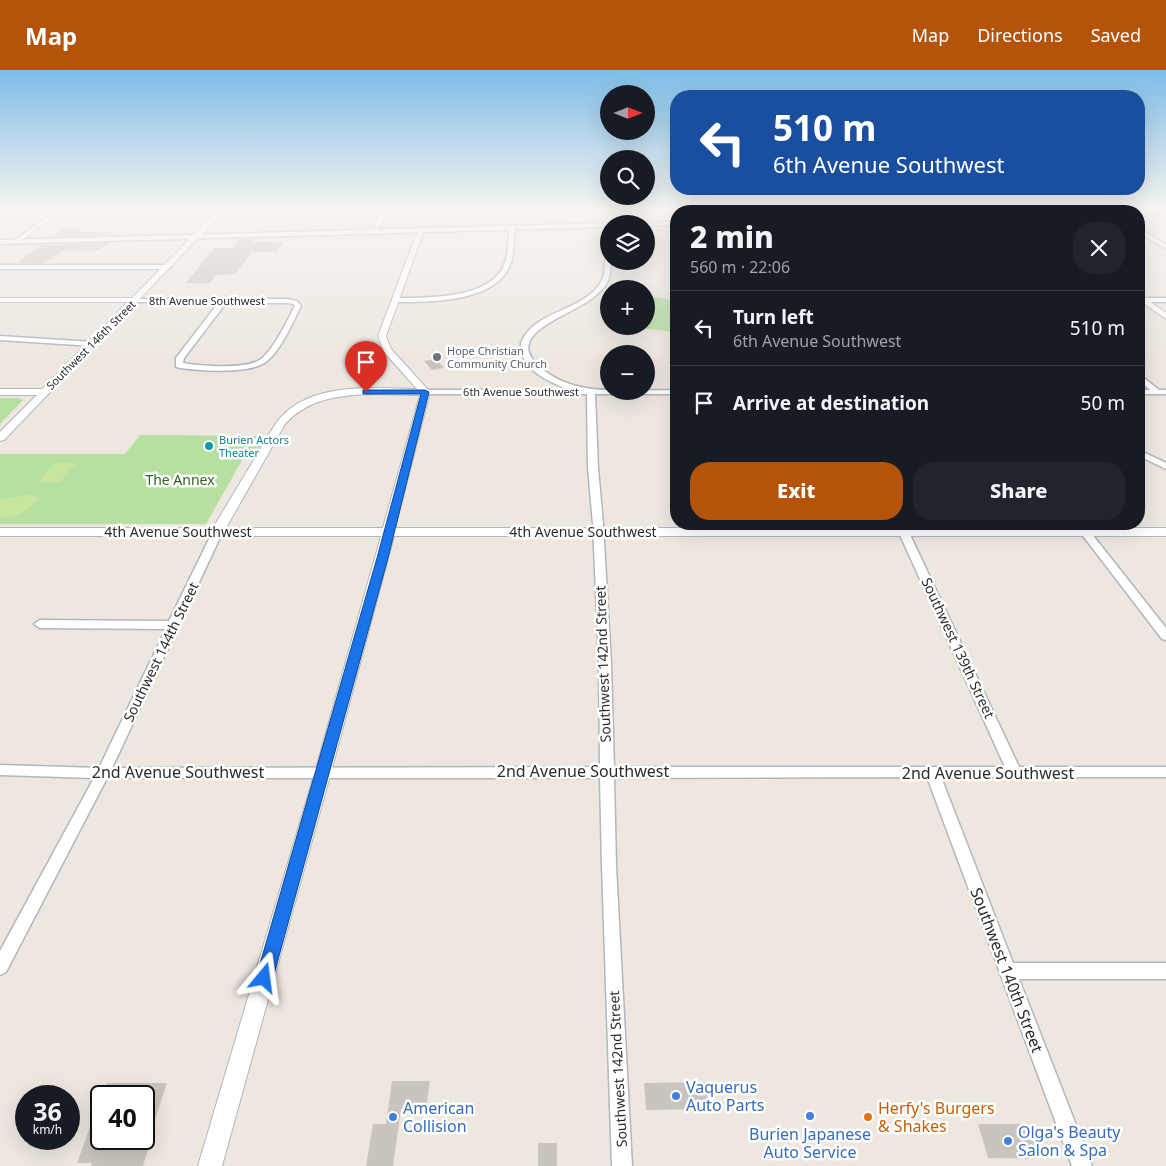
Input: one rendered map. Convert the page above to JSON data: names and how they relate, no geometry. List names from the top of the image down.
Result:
{
  "streets": {
    "street": [
      "8th Avenue Southwest",
      "Southwest 146th Street",
      "6th Avenue Southwest",
      "4th Avenue Southwest",
      "Southwest 139th Street",
      "Southwest 144th Street",
      "Southwest 142nd Street",
      "2nd Avenue Southwest",
      "Southwest 140th Street"
    ]
  },
  "crossings": [
    ["8th Avenue Southwest", "Southwest 146th Street"],
    ["6th Avenue Southwest", "Southwest 144th Street"],
    ["6th Avenue Southwest", "Southwest 142nd Street"],
    ["4th Avenue Southwest", "Southwest 144th Street"],
    ["4th Avenue Southwest", "Southwest 142nd Street"],
    ["Southwest 139th Street", "2nd Avenue Southwest"],
    ["Southwest 144th Street", "2nd Avenue Southwest"],
    ["Southwest 142nd Street", "2nd Avenue Southwest"],
    ["2nd Avenue Southwest", "Southwest 140th Street"]
  ],
  "parks": ["The Annex"],
  "places": [
    "Hope Christian Community Church",
    "Burien Actors Theater",
    "Vaquerus Auto Parts",
    "Burien Japanese Auto Service",
    "American Collision",
    "Herfy's Burgers & Shakes",
    "Olga's Beauty Salon & Spa"
  ],
  "north": "right",
  "page": {
    "header": "Map",
    "nav": ["Map", "Directions", "Saved"],
    "map_buttons": ["+", "−"],
    "turn": ["510 m", "6th Avenue Southwest"],
    "heading": ["2 min", "560 m · 22:06"],
    "list": [
      {
        "name": "Turn left",
        "note": "6th Avenue Southwest",
        "value": "510 m"
      },
      {
        "name": "Arrive at destination",
        "value": "50 m"
      }
    ],
    "buttons": ["Exit", "Share"],
    "speed": "36 km/h",
    "limit": "40"
  }
}
